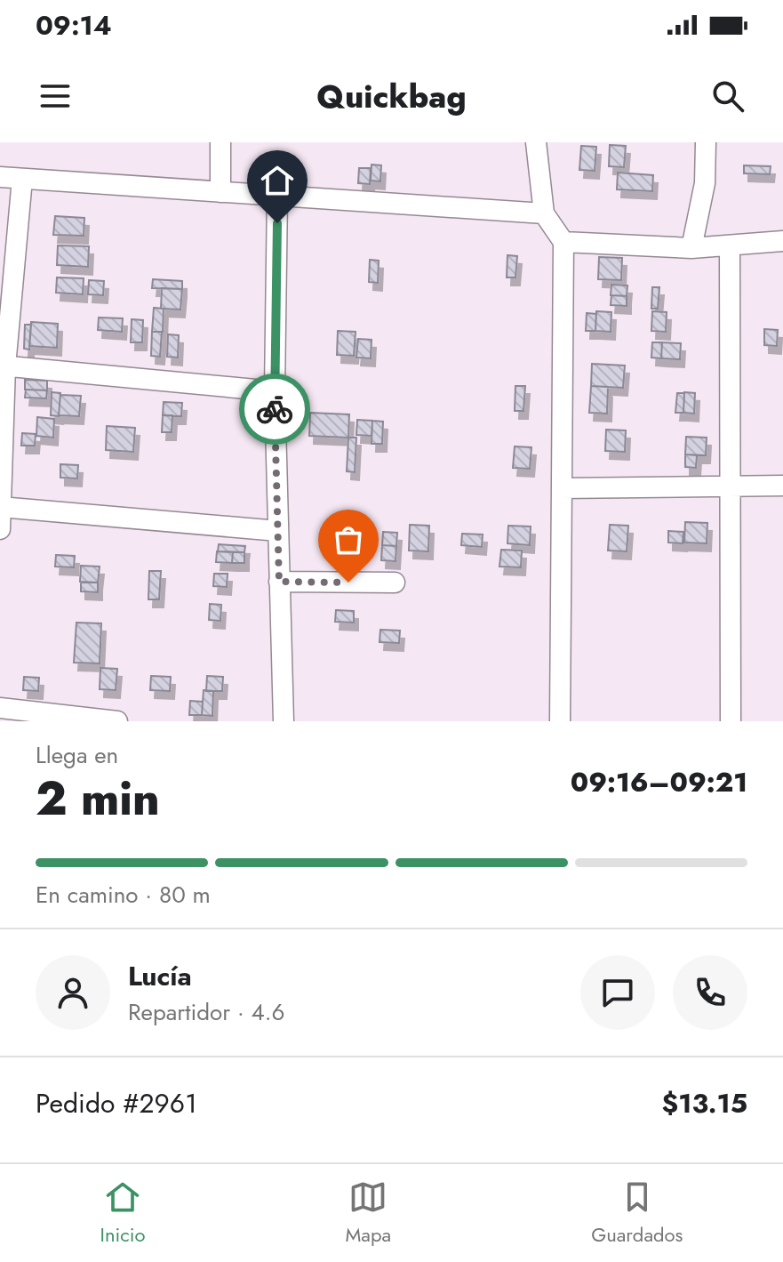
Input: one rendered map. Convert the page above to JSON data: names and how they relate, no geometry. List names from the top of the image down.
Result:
{
  "page": {
    "status": "09:14",
    "header": "Quickbag",
    "heading": ["2 min", "Llega en", "09:16–09:21"],
    "panel": [
      "Lucía",
      "Repartidor · 4.6",
      "Pedido #2961",
      "$13.15"
    ],
    "bar": "En camino · 80 m",
    "tabs": ["Inicio", "Mapa", "Guardados"]
  }
}
